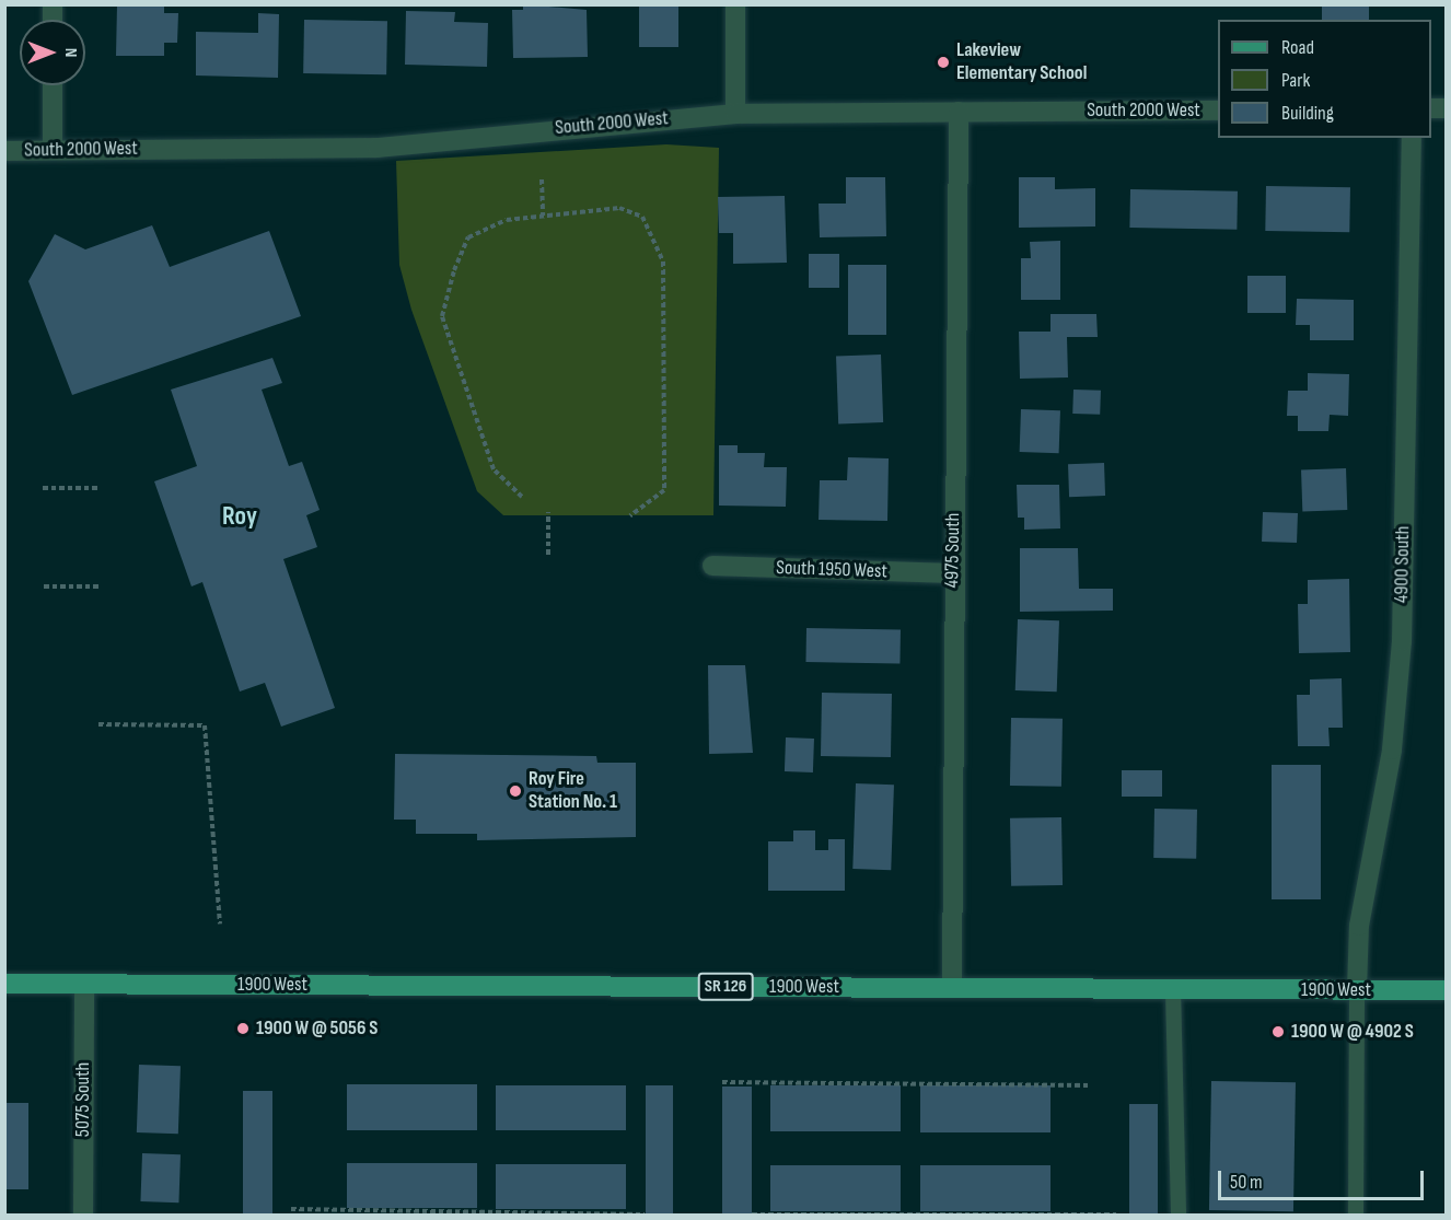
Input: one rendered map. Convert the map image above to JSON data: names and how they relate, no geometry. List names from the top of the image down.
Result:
{
  "streets": {
    "main road": ["1900 West", "SR 126"],
    "street": [
      "South 2000 West",
      "4975 South",
      "4900 South",
      "South 1950 West",
      "5075 South"
    ]
  },
  "crossings": [
    ["South 2000 West", "4975 South"],
    ["4975 South", "South 1950 West"],
    ["4975 South", "1900 West"],
    ["4900 South", "1900 West"],
    ["1900 West", "5075 South"]
  ],
  "districts": ["Roy"],
  "places": [
    "Lakeview Elementary School",
    "Roy Fire Station No. 1",
    "1900 W @ 5056 S",
    "1900 W @ 4902 S"
  ],
  "legend": ["Road", "Park", "Building"],
  "scale_bar": "50 m",
  "north": "right"
}
